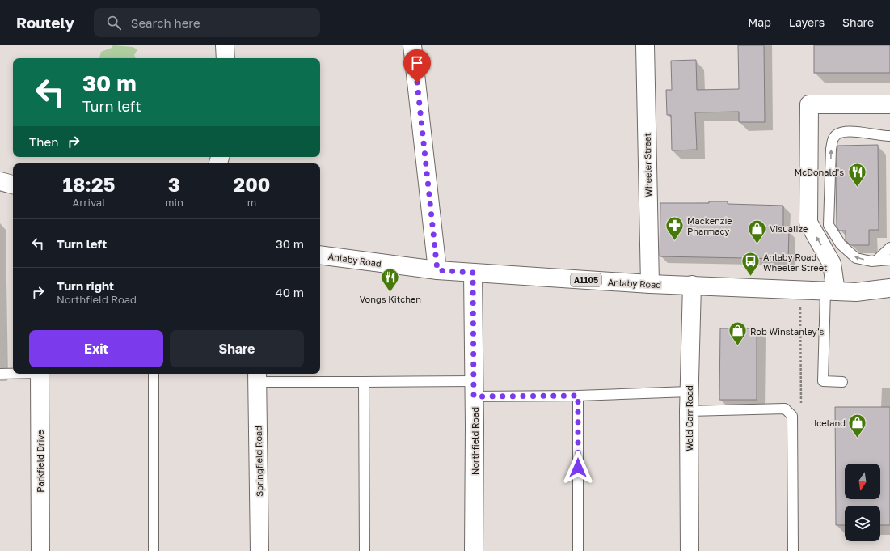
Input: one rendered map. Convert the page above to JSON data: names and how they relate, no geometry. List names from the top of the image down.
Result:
{
  "streets": {
    "street": [
      "Wheeler Street",
      "Anlaby Road",
      "A1105",
      "Wold Carr Road",
      "Northfield Road",
      "Parkfield Drive",
      "Springfield Road"
    ]
  },
  "crossings": [
    ["Wheeler Street", "Anlaby Road"],
    ["Anlaby Road", "Wold Carr Road"],
    ["Anlaby Road", "Northfield Road"]
  ],
  "places": {
    "restaurant": ["McDonald's", "Vongs Kitchen"],
    "pharmacy": ["Mackenzie Pharmacy"],
    "shop": ["Visualize", "Rob Winstanley's", "Iceland"],
    "bus stop": ["Anlaby Road Wheeler Street"]
  },
  "north": "bottom",
  "page": {
    "header": "Routely",
    "search": "Search here",
    "nav": ["Map", "Layers", "Share"],
    "turn": ["30 m", "Turn left"],
    "then": "Then",
    "eta": [
      "18:25",
      "Arrival",
      "3",
      "min",
      "200",
      "m"
    ],
    "list": [
      {
        "name": "Turn left",
        "value": "30 m"
      },
      {
        "name": "Turn right",
        "note": "Northfield Road",
        "value": "40 m"
      }
    ],
    "buttons": ["Exit", "Share"]
  }
}
